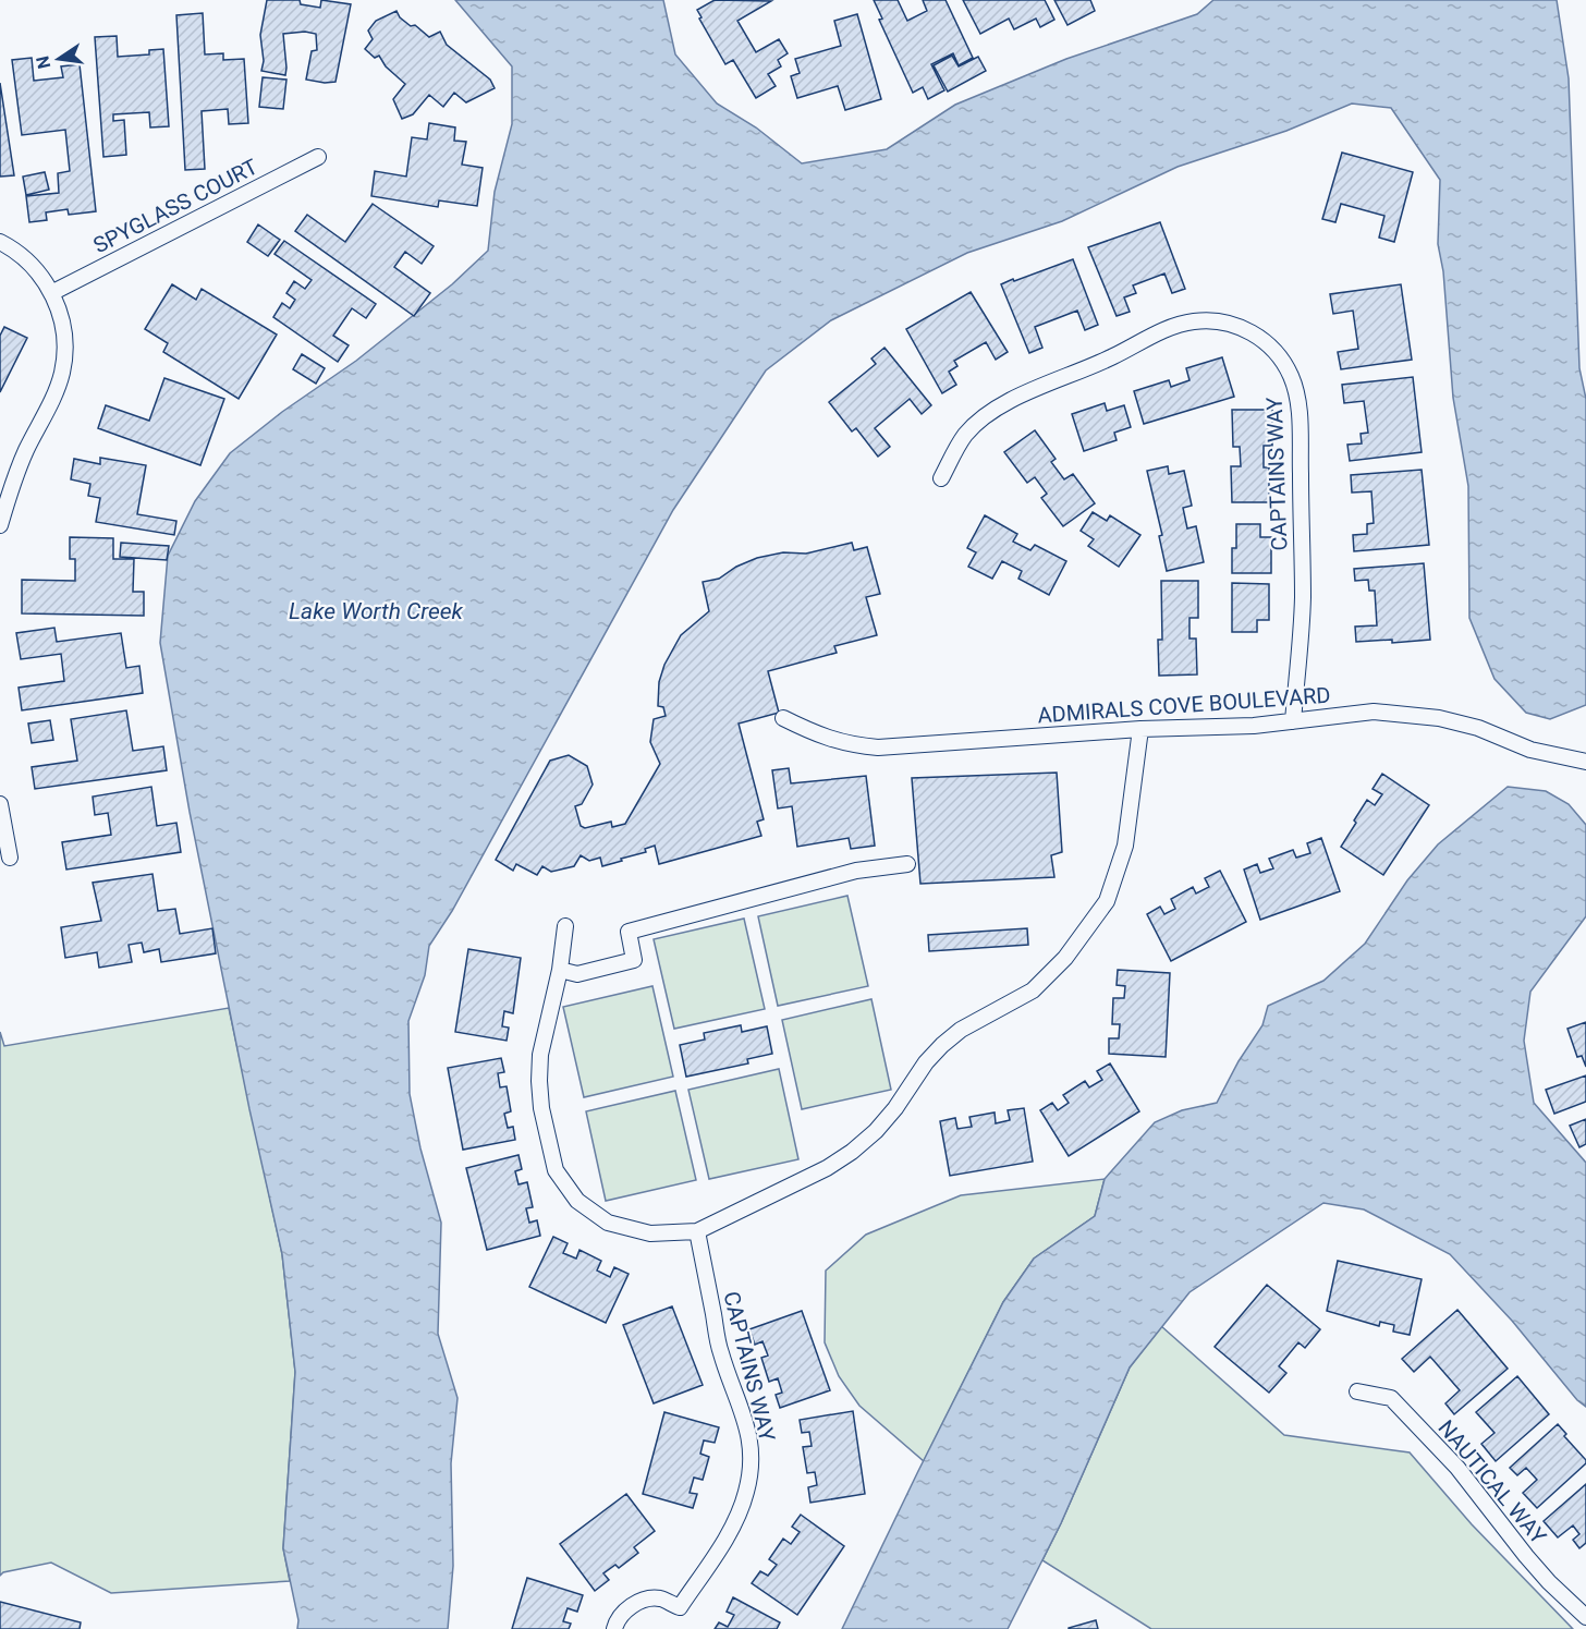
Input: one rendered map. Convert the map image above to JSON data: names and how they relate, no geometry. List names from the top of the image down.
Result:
{
  "streets": {
    "street": [
      "SPYGLASS COURT",
      "CAPTAINS WAY",
      "ADMIRALS COVE BOULEVARD",
      "NAUTICAL WAY"
    ]
  },
  "crossings": [
    ["CAPTAINS WAY", "ADMIRALS COVE BOULEVARD"]
  ],
  "water": ["Lake Worth Creek"],
  "north": "left"
}
